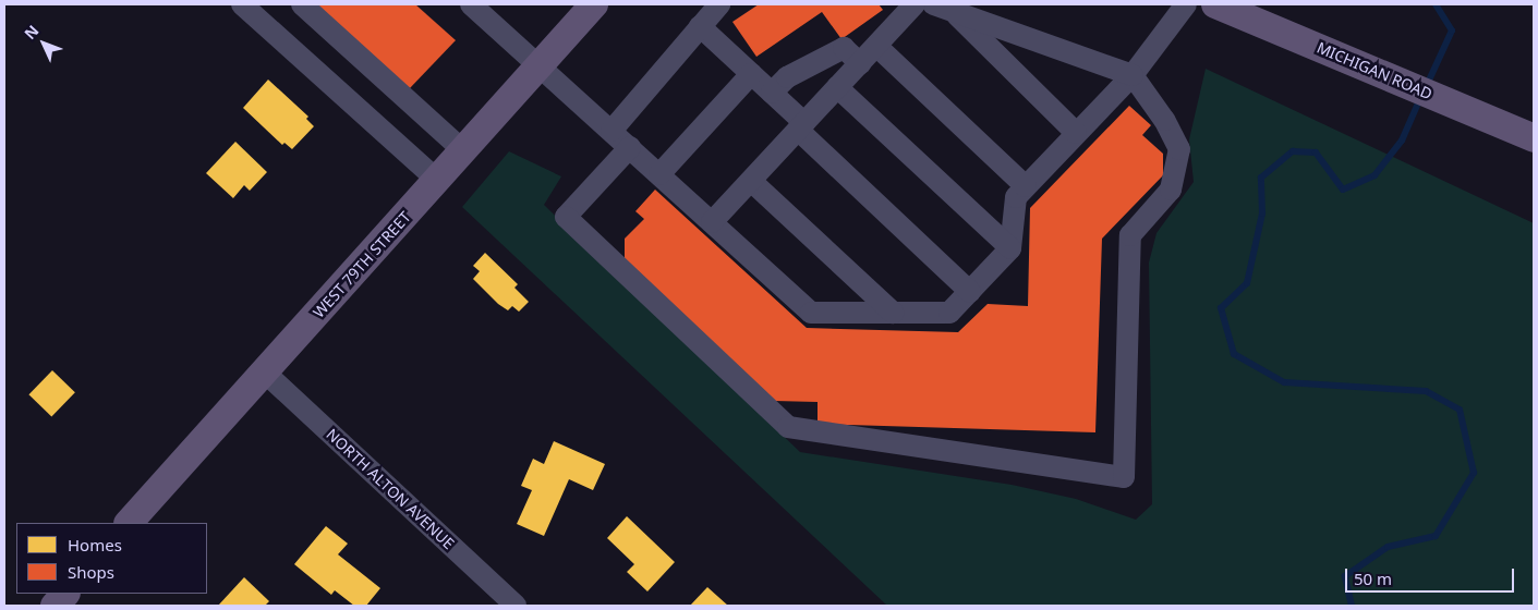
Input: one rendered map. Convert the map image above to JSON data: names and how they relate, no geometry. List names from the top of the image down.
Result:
{
  "streets": {
    "main road": ["MICHIGAN ROAD", "WEST 79TH STREET"],
    "street": ["NORTH ALTON AVENUE"]
  },
  "crossings": [
    ["WEST 79TH STREET", "NORTH ALTON AVENUE"]
  ],
  "legend": ["Homes", "Shops"],
  "scale_bar": "50 m",
  "north": "top left"
}
